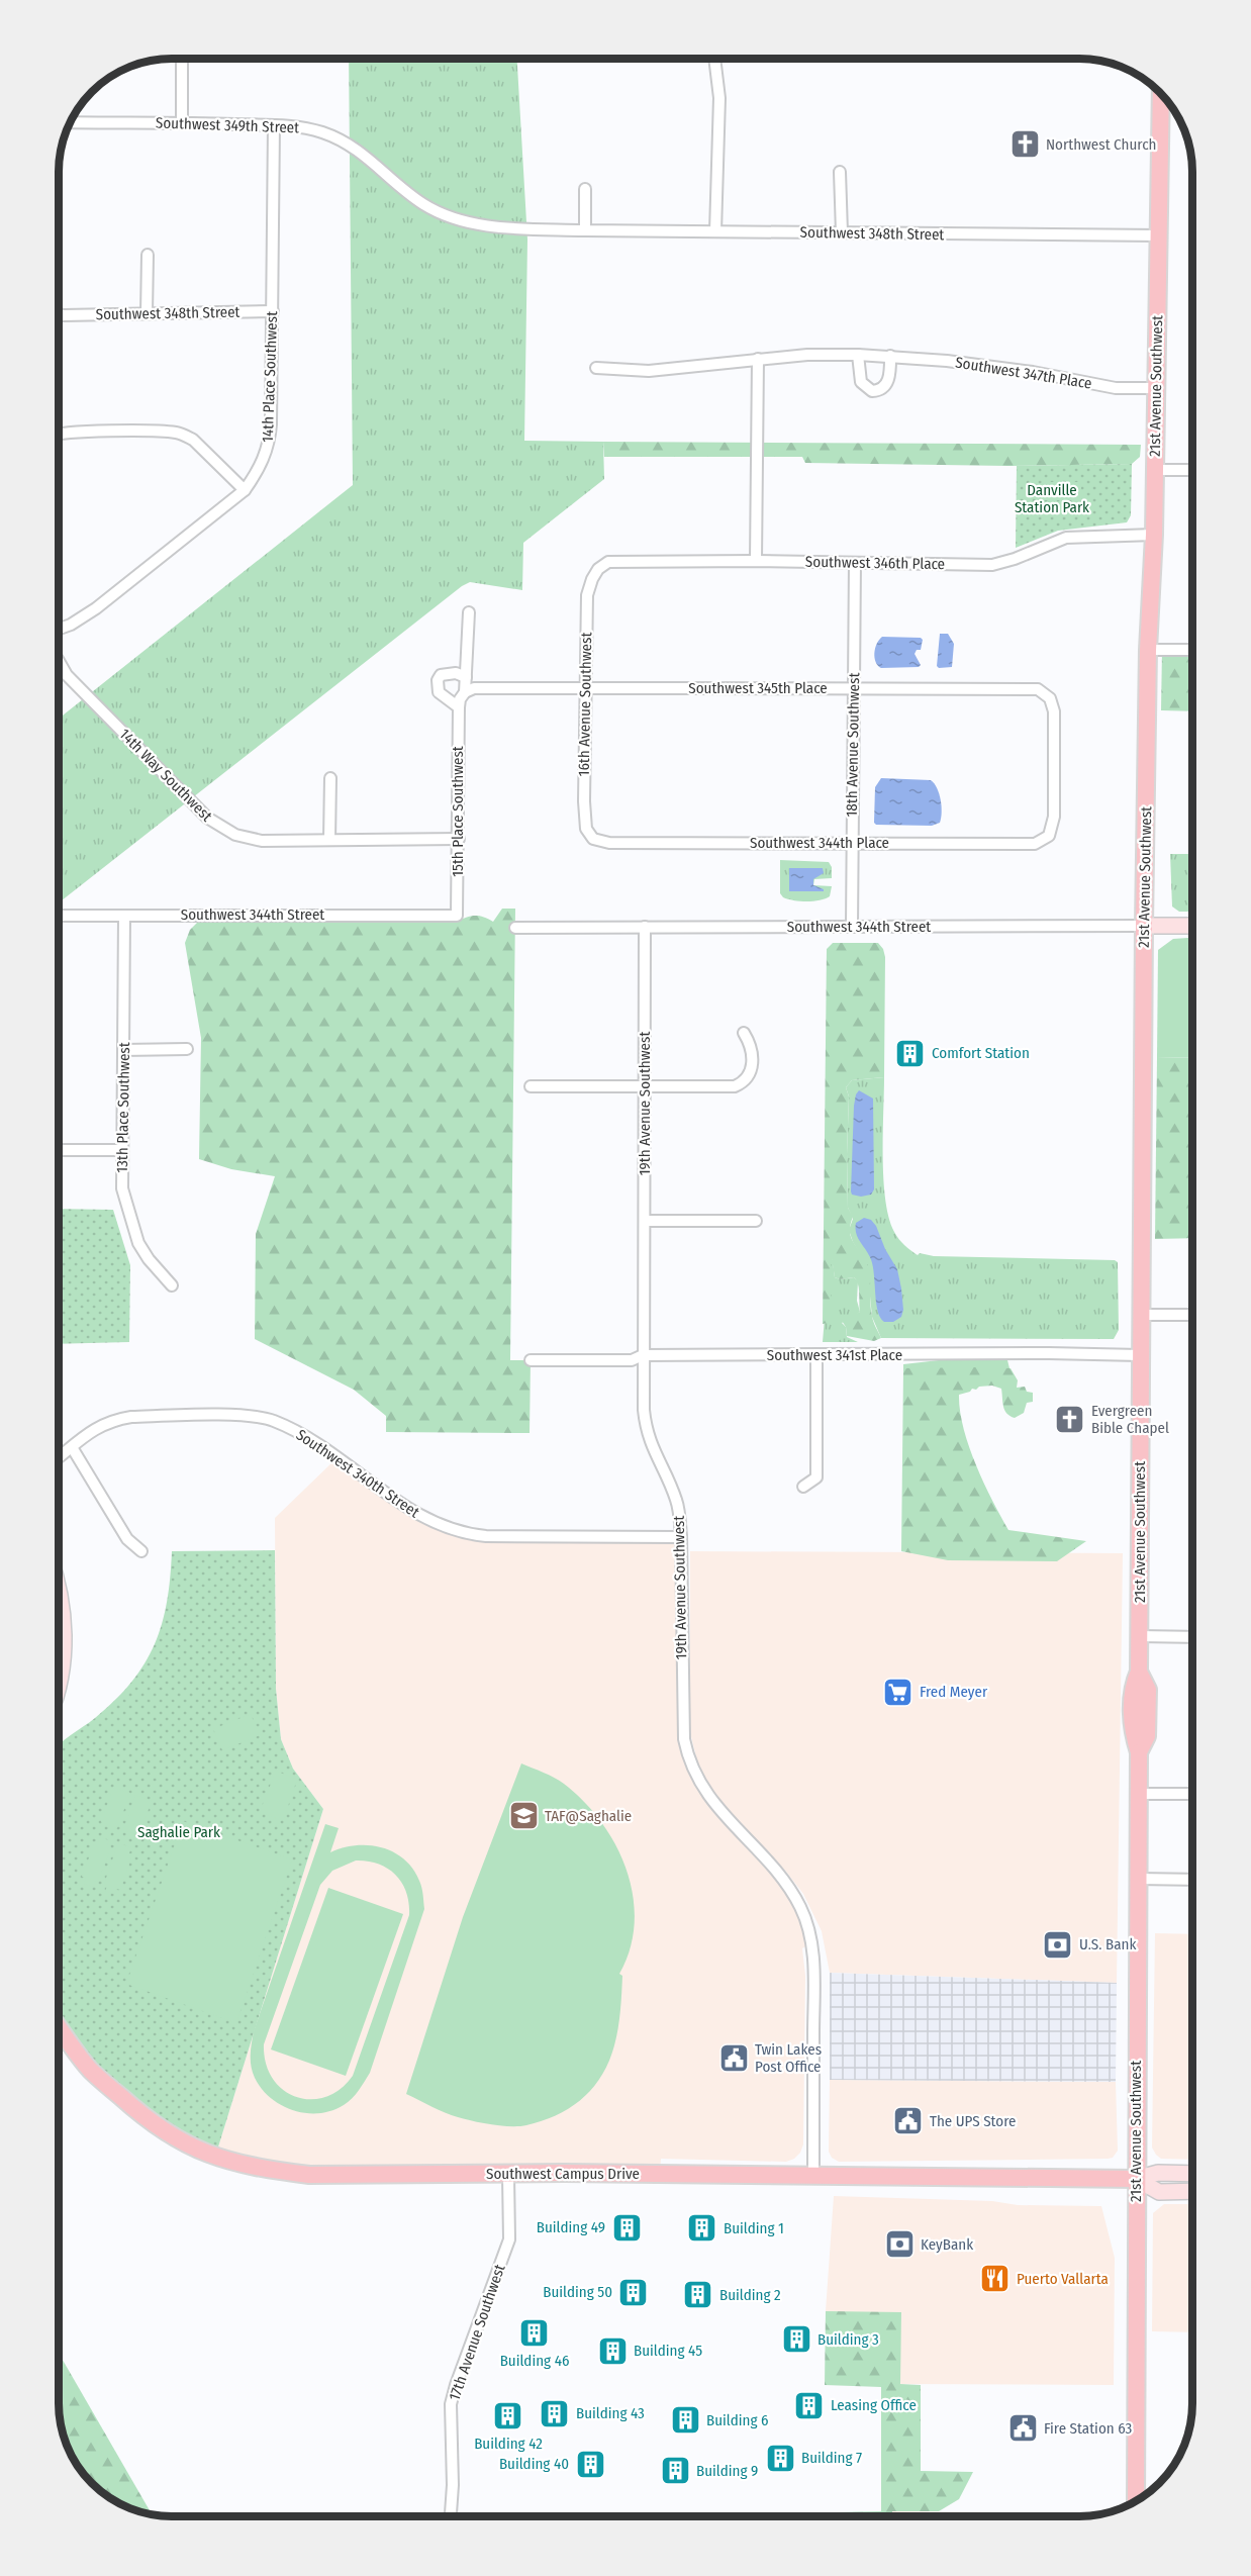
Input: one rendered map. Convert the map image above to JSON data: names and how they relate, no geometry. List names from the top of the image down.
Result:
{
  "streets": {
    "main road": ["21st Avenue Southwest", "Southwest Campus Drive"],
    "street": [
      "Southwest 349th Street",
      "Southwest 348th Street",
      "Southwest 347th Place",
      "14th Place Southwest",
      "Southwest 346th Place",
      "Southwest 345th Place",
      "16th Avenue Southwest",
      "18th Avenue Southwest",
      "14th Way Southwest",
      "15th Place Southwest",
      "Southwest 344th Place",
      "Southwest 344th Street",
      "19th Avenue Southwest",
      "13th Place Southwest",
      "Southwest 341st Place",
      "Southwest 340th Street",
      "17th Avenue Southwest"
    ]
  },
  "crossings": [
    ["Southwest 349th Street", "Southwest 348th Street"],
    ["Southwest 349th Street", "14th Place Southwest"],
    ["Southwest 348th Street", "14th Place Southwest"],
    ["Southwest 348th Street", "21st Avenue Southwest"],
    ["Southwest 347th Place", "21st Avenue Southwest"],
    ["21st Avenue Southwest", "Southwest 346th Place"],
    ["21st Avenue Southwest", "Southwest 344th Street"],
    ["21st Avenue Southwest", "Southwest 341st Place"],
    ["21st Avenue Southwest", "Southwest Campus Drive"],
    ["Southwest 346th Place", "16th Avenue Southwest"],
    ["Southwest 346th Place", "18th Avenue Southwest"],
    ["Southwest 345th Place", "16th Avenue Southwest"],
    ["Southwest 345th Place", "18th Avenue Southwest"],
    ["Southwest 345th Place", "15th Place Southwest"],
    ["Southwest 345th Place", "Southwest 344th Place"],
    ["16th Avenue Southwest", "Southwest 344th Place"],
    ["18th Avenue Southwest", "Southwest 344th Place"],
    ["18th Avenue Southwest", "Southwest 344th Street"],
    ["15th Place Southwest", "Southwest 344th Street"],
    ["Southwest 344th Street", "19th Avenue Southwest"],
    ["Southwest 344th Street", "13th Place Southwest"],
    ["19th Avenue Southwest", "Southwest 341st Place"],
    ["19th Avenue Southwest", "Southwest 340th Street"],
    ["19th Avenue Southwest", "Southwest Campus Drive"],
    ["Southwest Campus Drive", "17th Avenue Southwest"]
  ],
  "parks": ["Danville Station Park", "Saghalie Park"],
  "places": {
    "church": ["Northwest Church", "Evergreen Bible Chapel"],
    "building": [
      "Comfort Station",
      "Building 49",
      "Building 1",
      "Building 50",
      "Building 2",
      "Building 46",
      "Building 3",
      "Building 45",
      "Leasing Office",
      "Building 43",
      "Building 42",
      "Building 6",
      "Building 7",
      "Building 40",
      "Building 9"
    ],
    "supermarket": ["Fred Meyer"],
    "school or university": ["TAF@Saghalie"],
    "bank": ["U.S. Bank", "KeyBank"],
    "public building": ["Twin Lakes Post Office", "The UPS Store", "Fire Station 63"],
    "restaurant": ["Puerto Vallarta"]
  }
}
